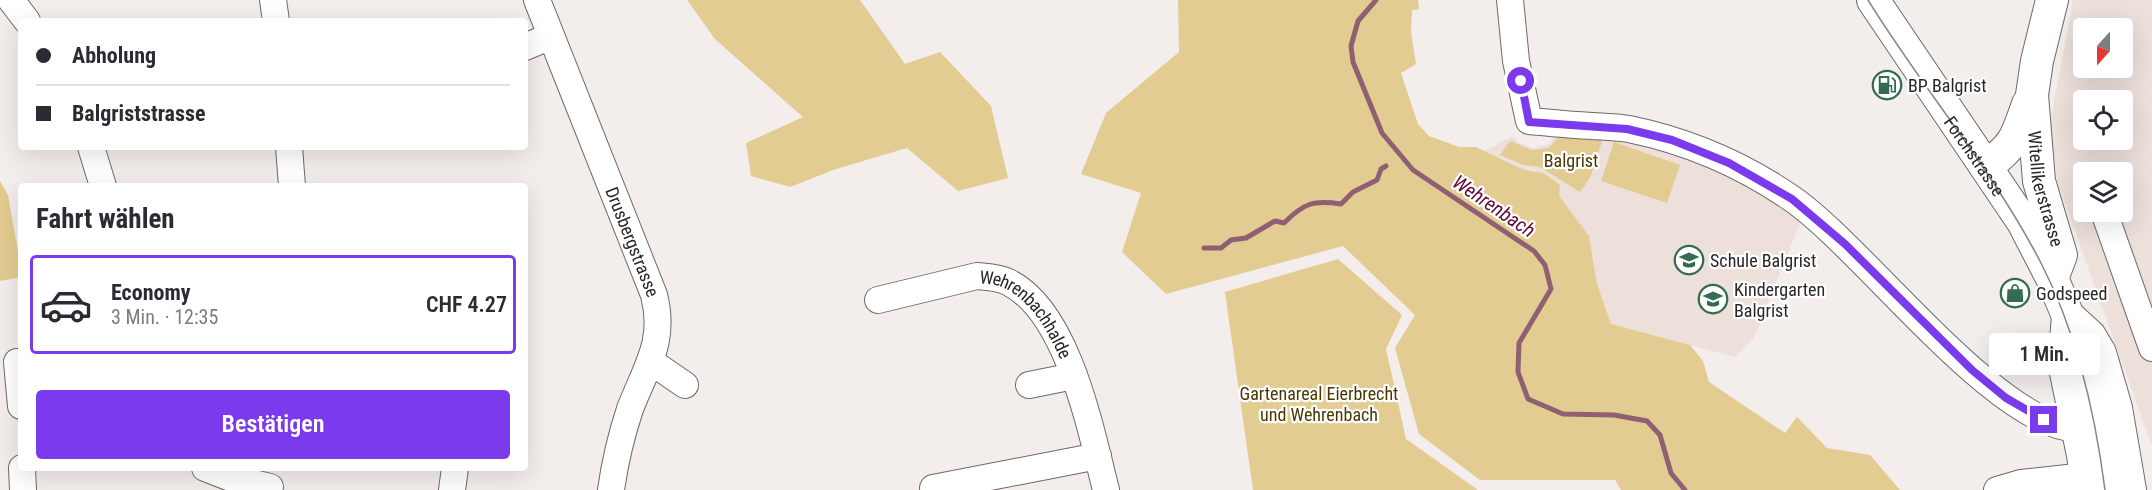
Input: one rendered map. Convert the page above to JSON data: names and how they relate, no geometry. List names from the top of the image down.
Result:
{
  "streets": {
    "main road": ["Forchstrasse", "Witellikerstrasse"],
    "street": ["Drusbergstrasse", "Wehrenbachhalde"]
  },
  "crossings": [
    ["Forchstrasse", "Witellikerstrasse"]
  ],
  "water": ["Wehrenbach"],
  "parks": ["Balgrist", "Gartenareal Eierbrecht und Wehrenbach"],
  "places": {
    "fuel station": ["BP Balgrist"],
    "school or university": ["Schule Balgrist", "Kindergarten Balgrist"],
    "shop": ["Godspeed"]
  },
  "north": "bottom",
  "page": {
    "banner": ["Abholung", "Balgriststrasse"],
    "heading": "Fahrt wählen",
    "list": [
      {
        "name": "Economy",
        "note": "3 Min. · 12:35",
        "value": "CHF 4.27"
      }
    ],
    "bubble": "1 Min.",
    "buttons": "Bestätigen"
  }
}
